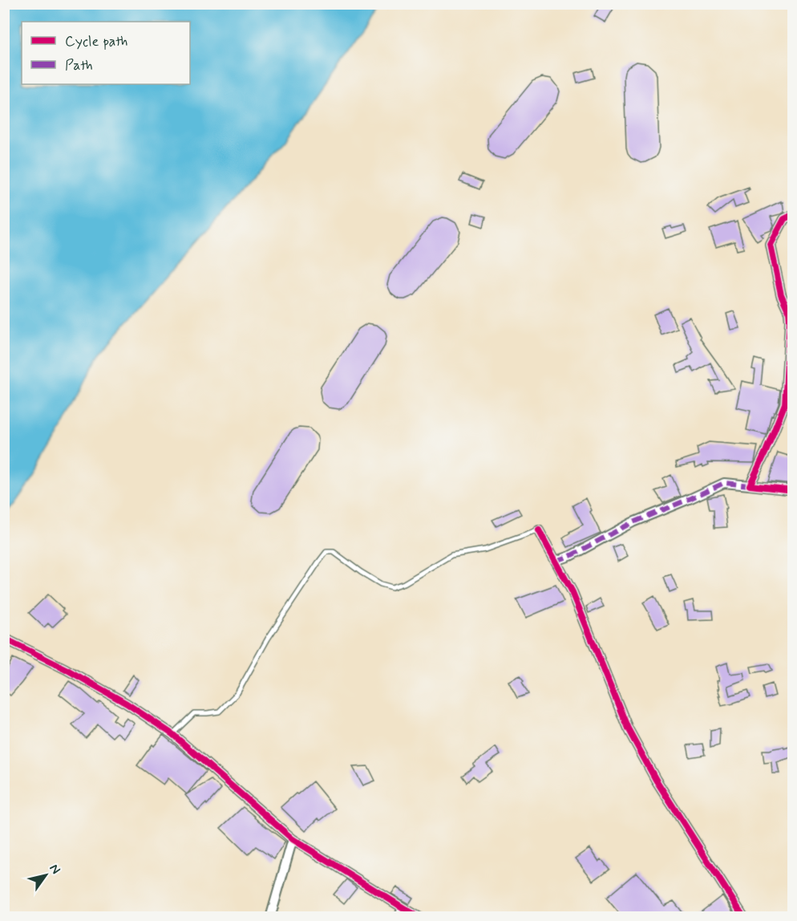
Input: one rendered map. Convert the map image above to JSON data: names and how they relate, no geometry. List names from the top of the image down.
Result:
{
  "legend": ["Cycle path", "Path"],
  "north": "top right"
}
